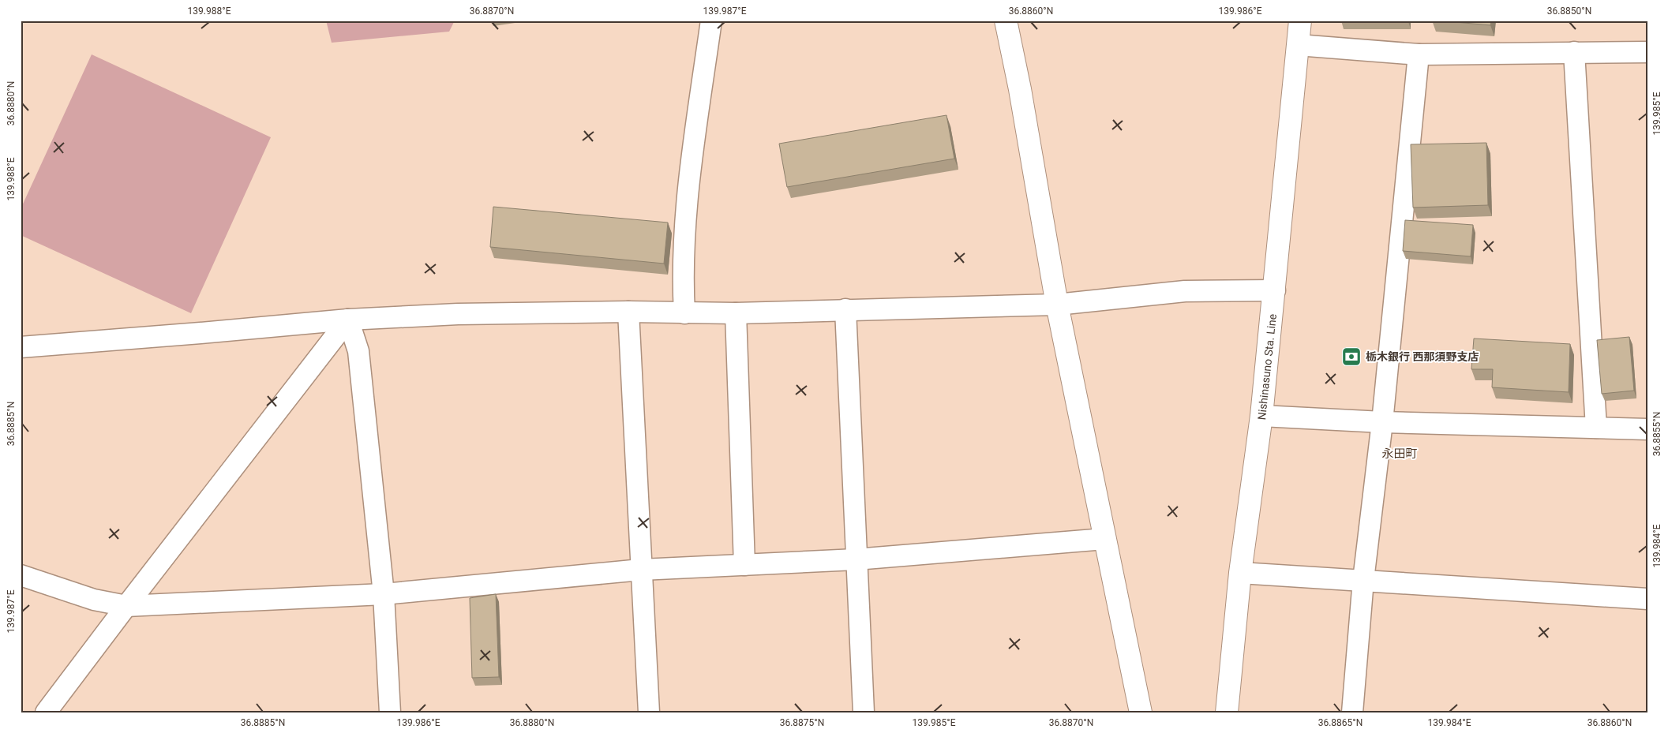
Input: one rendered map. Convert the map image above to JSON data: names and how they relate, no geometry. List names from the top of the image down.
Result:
{
  "streets": {
    "street": ["Nishinasuno Sta. Line"]
  },
  "districts": ["永田町"],
  "places": {
    "bank": ["栃木銀行 西那須野支店"]
  },
  "coordinates": [
    "139.988°E",
    "36.8870°N",
    "139.987°E",
    "36.8860°N",
    "139.986°E",
    "36.8850°N",
    "36.8880°N",
    "139.985°E",
    "36.8885°N",
    "36.8855°N",
    "139.984°E",
    "36.8875°N",
    "36.8865°N"
  ]
}
